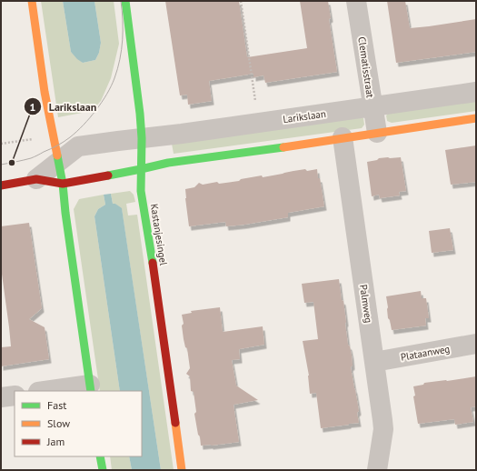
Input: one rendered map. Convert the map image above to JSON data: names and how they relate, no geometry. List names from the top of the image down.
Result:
{
  "streets": {
    "street": [
      "Clematisstraat",
      "Larikslaan",
      "Kastanjesingel",
      "Palmweg",
      "Plataanweg"
    ]
  },
  "crossings": [
    ["Clematisstraat", "Larikslaan"],
    ["Larikslaan", "Kastanjesingel"],
    ["Larikslaan", "Palmweg"],
    ["Palmweg", "Plataanweg"]
  ],
  "places": ["Larikslaan"],
  "legend": ["Fast", "Slow", "Jam"]
}
